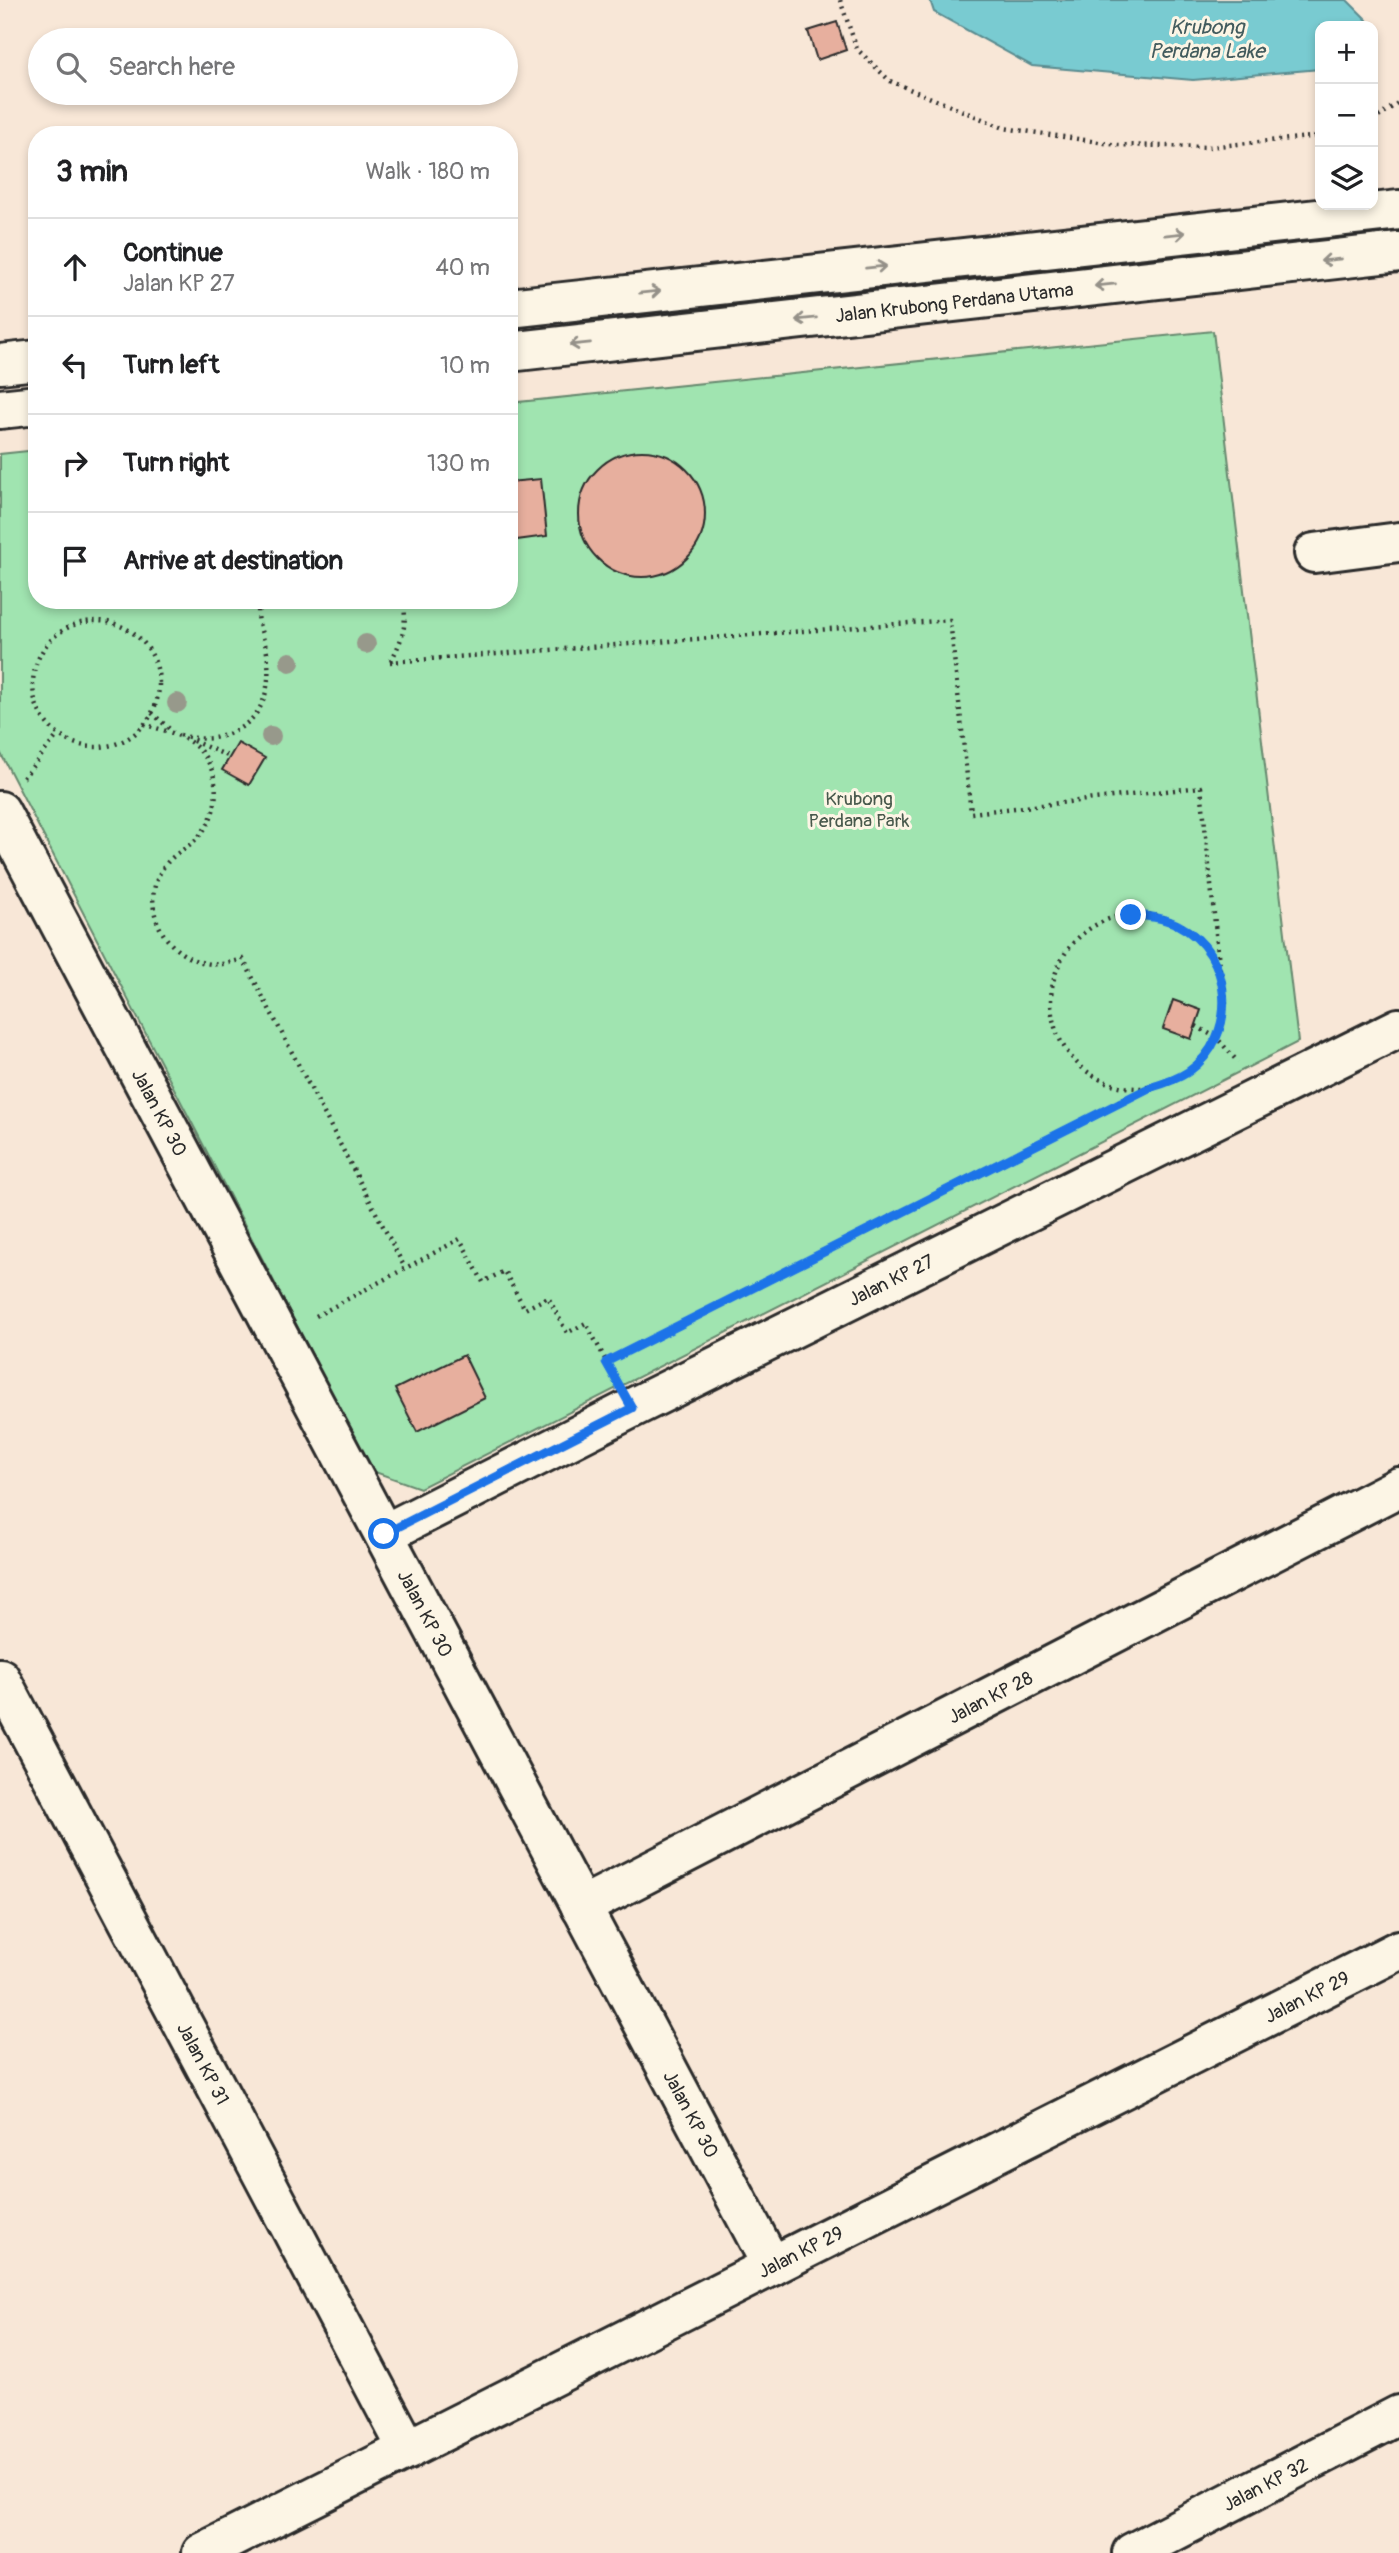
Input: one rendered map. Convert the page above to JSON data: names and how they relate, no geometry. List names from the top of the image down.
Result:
{
  "streets": {
    "street": [
      "Jalan Krubong Perdana Utama",
      "Jalan KP 30",
      "Jalan KP 27",
      "Jalan KP 28",
      "Jalan KP 29",
      "Jalan KP 31",
      "Jalan KP 32"
    ]
  },
  "crossings": [
    ["Jalan KP 30", "Jalan KP 27"],
    ["Jalan KP 30", "Jalan KP 28"],
    ["Jalan KP 30", "Jalan KP 29"],
    ["Jalan KP 29", "Jalan KP 31"]
  ],
  "water": ["Krubong Perdana Lake"],
  "parks": ["Krubong Perdana Park"],
  "page": {
    "map_buttons": ["+", "−"],
    "search": "Search here",
    "heading": ["3 min", "Walk · 180 m"],
    "list": [
      ["Continue", "Jalan KP 27", "40 m"],
      ["Turn left", "10 m"],
      ["Turn right", "130 m"],
      "Arrive at destination"
    ]
  }
}
